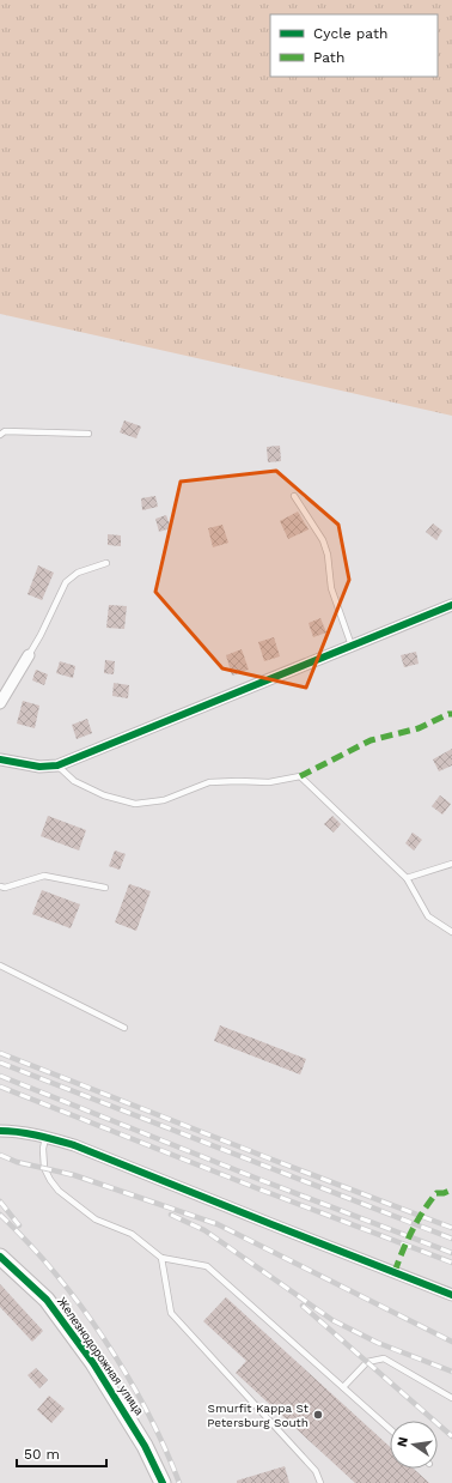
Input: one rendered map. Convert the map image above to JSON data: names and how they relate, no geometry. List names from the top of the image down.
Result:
{
  "streets": {
    "street": ["Железнодорожная улица"]
  },
  "places": ["Smurfit Kappa St Petersburg South"],
  "legend": ["Cycle path", "Path"],
  "scale_bar": "50 m",
  "north": "left"
}
